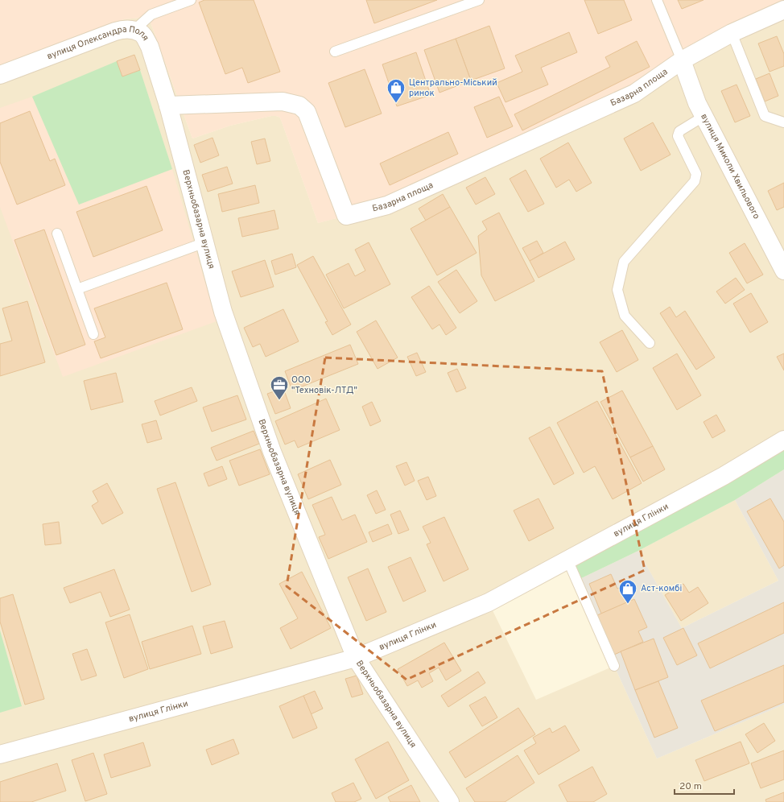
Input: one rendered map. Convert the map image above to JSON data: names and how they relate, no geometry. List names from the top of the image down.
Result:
{
  "streets": {
    "street": [
      "вулиця Олександра Поля",
      "Базарна площа",
      "вулиця Миколи Хвильового",
      "Верхньобазарна вулиця",
      "вулиця Глінки"
    ]
  },
  "crossings": [
    ["вулиця Олександра Поля", "Базарна площа"],
    ["вулиця Олександра Поля", "Верхньобазарна вулиця"],
    ["Базарна площа", "вулиця Миколи Хвильового"],
    ["Базарна площа", "Верхньобазарна вулиця"],
    ["Верхньобазарна вулиця", "вулиця Глінки"]
  ],
  "places": {
    "shop": ["Центрально-Міський ринок", "Аст-комбі"],
    "office": ["ООО \"Техновік-ЛТД\""]
  },
  "scale_bar": "20 m"
}
